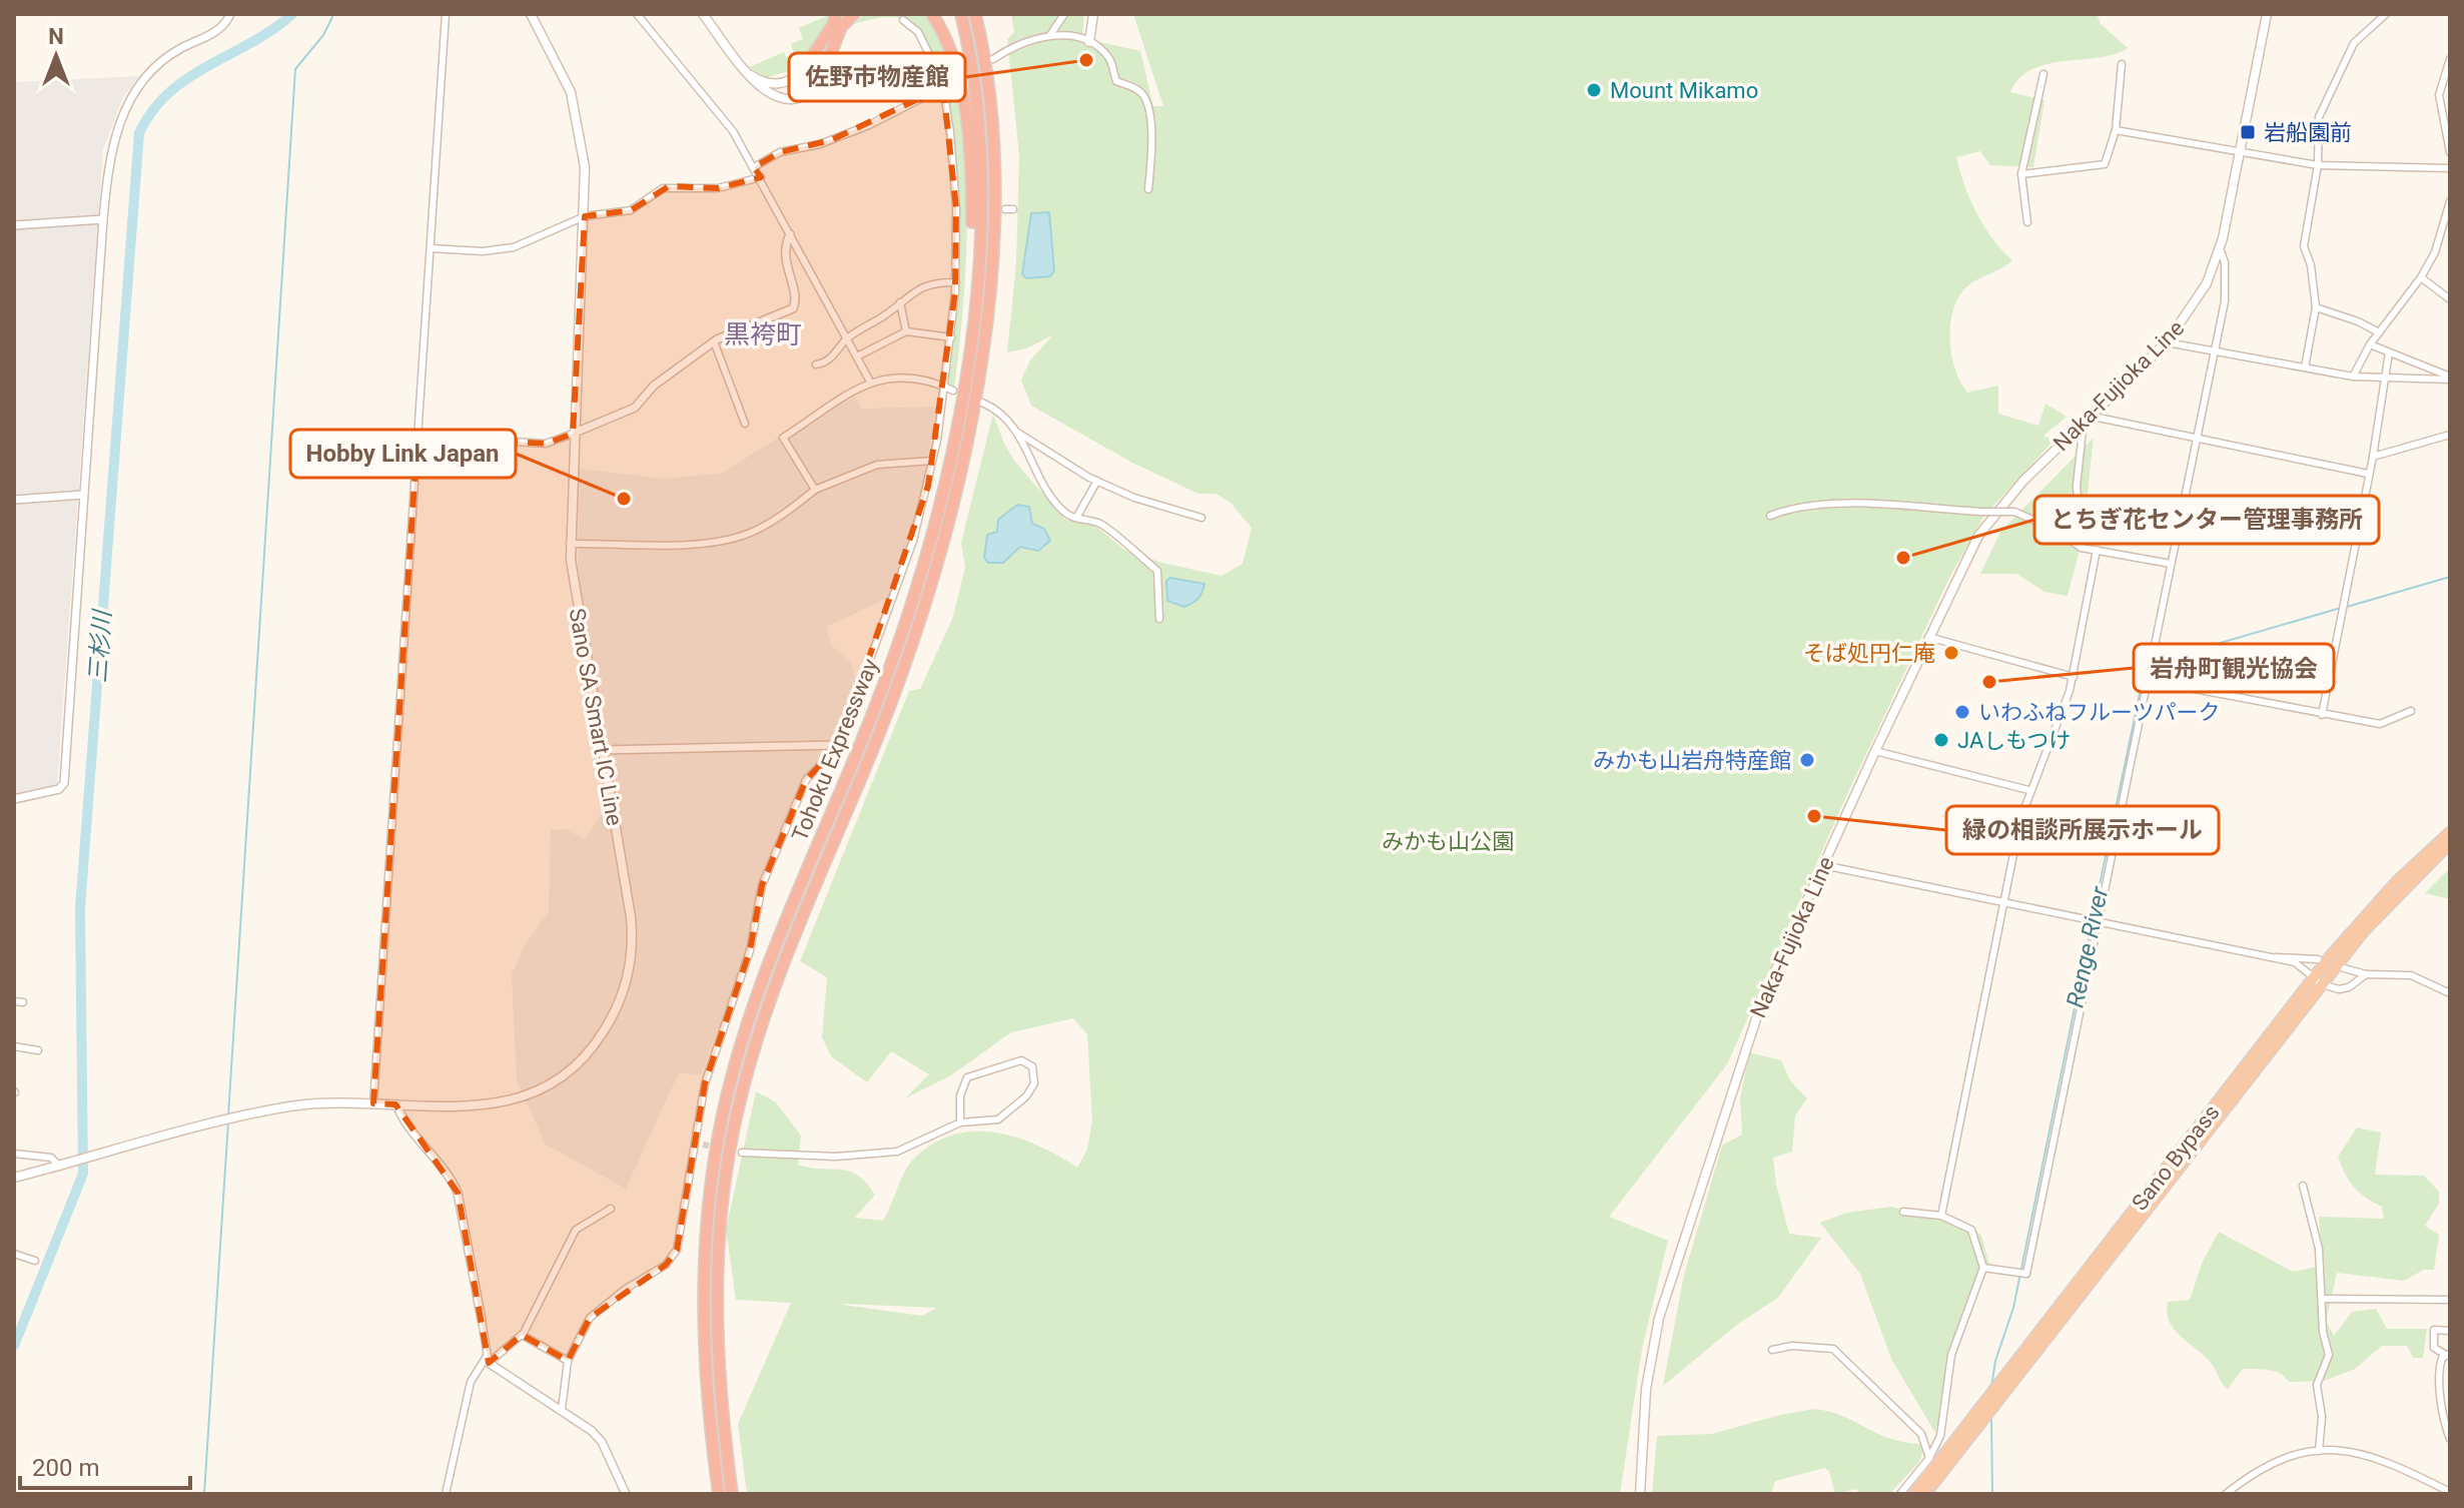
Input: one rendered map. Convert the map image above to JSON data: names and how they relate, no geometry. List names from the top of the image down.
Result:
{
  "streets": {
    "highway": ["Tohoku Expressway", "Sano Bypass"],
    "main road": ["Naka-Fujioka Line", "Sano SA Smart IC Line"]
  },
  "districts": ["黒袴町"],
  "water": ["三杉川", "Renge River"],
  "parks": ["みかも山公園"],
  "places": {
    "other": [
      "佐野市物産館",
      "Mount Mikamo",
      "Hobby Link Japan",
      "とちぎ花センター管理事務所",
      "そば処円仁庵",
      "岩舟町観光協会",
      "いわふねフルーツパーク",
      "JAしもつけ",
      "みかも山岩舟特産館",
      "緑の相談所展示ホール"
    ],
    "transit": ["岩船園前"]
  },
  "scale_bar": "200 m",
  "north": "top"
}
